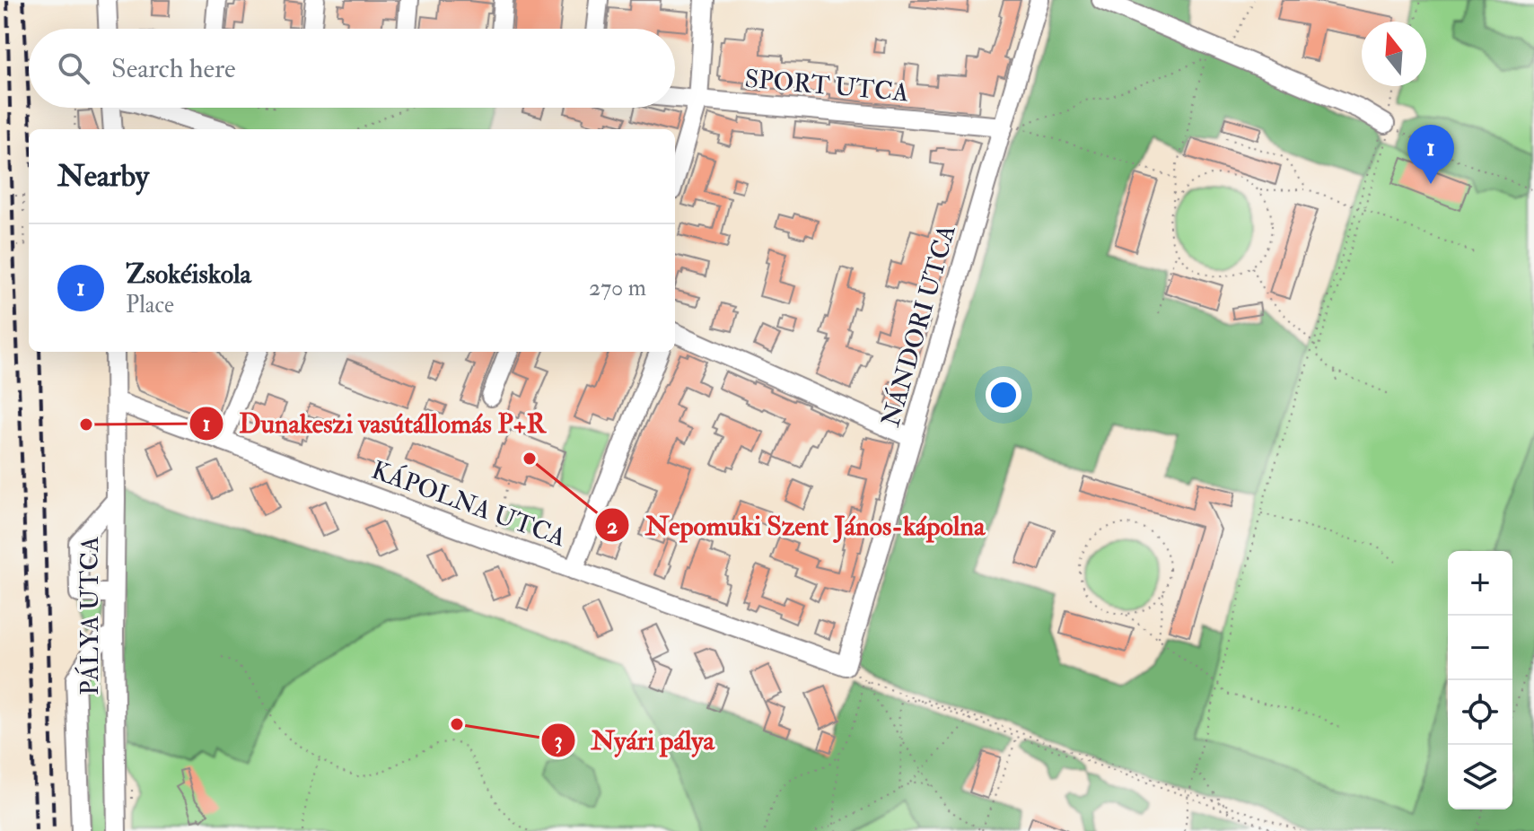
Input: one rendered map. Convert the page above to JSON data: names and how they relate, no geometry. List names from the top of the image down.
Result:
{
  "streets": {
    "street": [
      "SPORT UTCA",
      "NÁNDORI UTCA",
      "KÁPOLNA UTCA",
      "PÁLYA UTCA"
    ]
  },
  "crossings": [
    ["SPORT UTCA", "NÁNDORI UTCA"],
    ["NÁNDORI UTCA", "KÁPOLNA UTCA"],
    ["KÁPOLNA UTCA", "PÁLYA UTCA"]
  ],
  "places": ["Dunakeszi vasútállomás P+R", "Nepomuki Szent János-kápolna", "Nyári pálya"],
  "north": "top",
  "page": {
    "search": "Search here",
    "pins": "1",
    "heading": "Nearby",
    "list": [
      {
        "mark": "1",
        "name": "Zsokéiskola",
        "note": "Place",
        "value": "270 m"
      }
    ],
    "map_buttons": ["+", "−"]
  }
}
